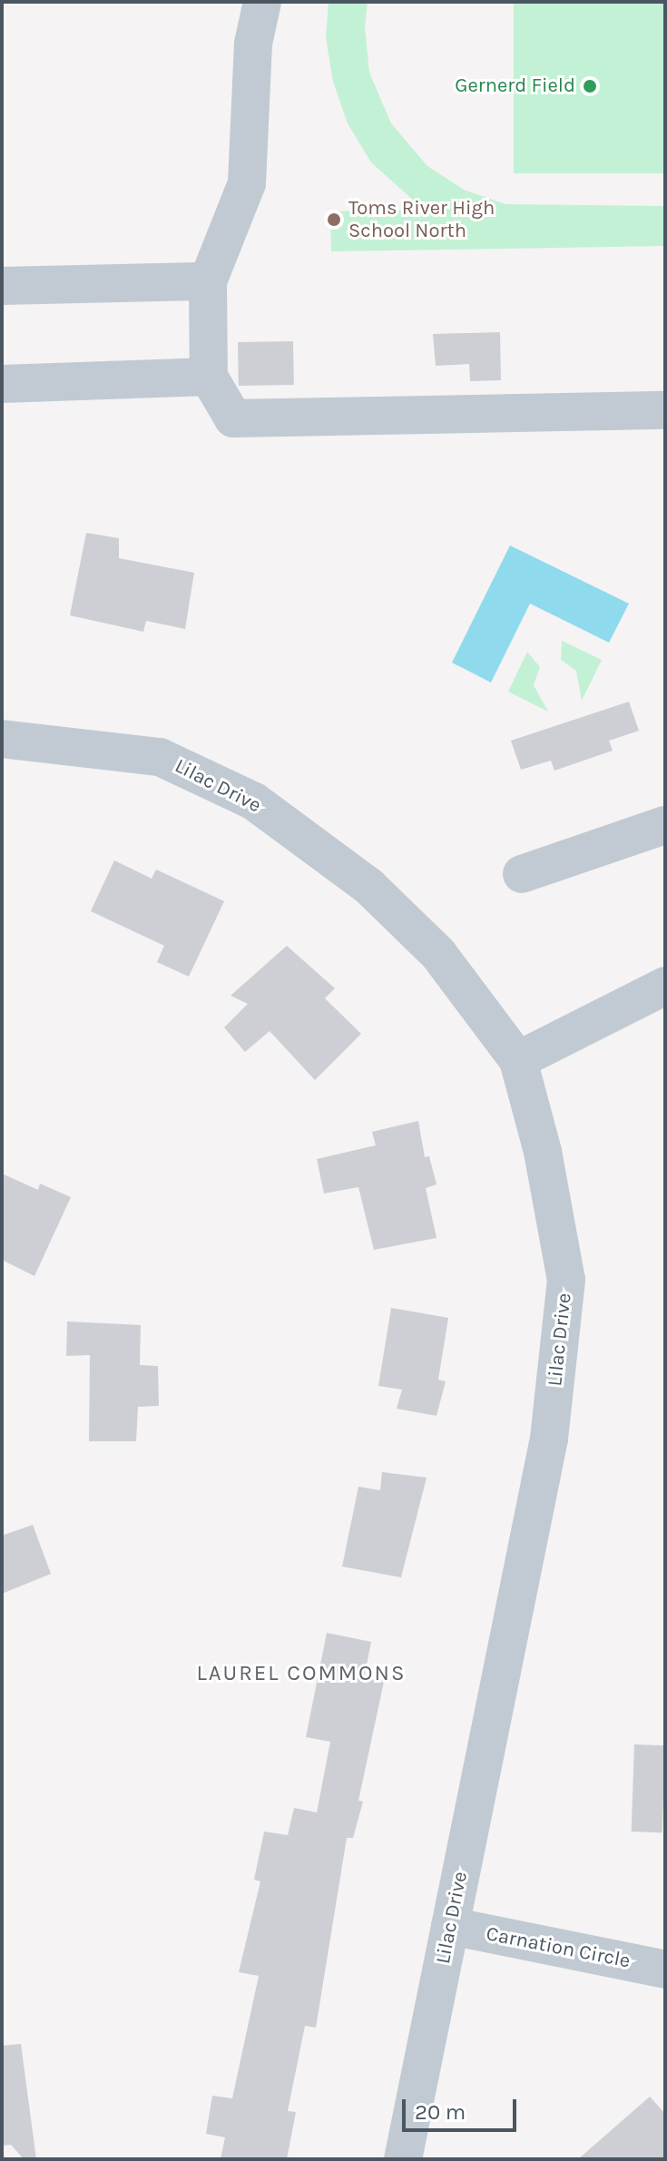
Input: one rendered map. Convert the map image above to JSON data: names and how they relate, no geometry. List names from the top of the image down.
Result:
{
  "streets": {
    "street": ["Lilac Drive", "Carnation Circle"]
  },
  "crossings": [
    ["Lilac Drive", "Carnation Circle"]
  ],
  "districts": ["LAUREL COMMONS"],
  "places": ["Gernerd Field", "Toms River High School North"],
  "scale_bar": "20 m"
}
